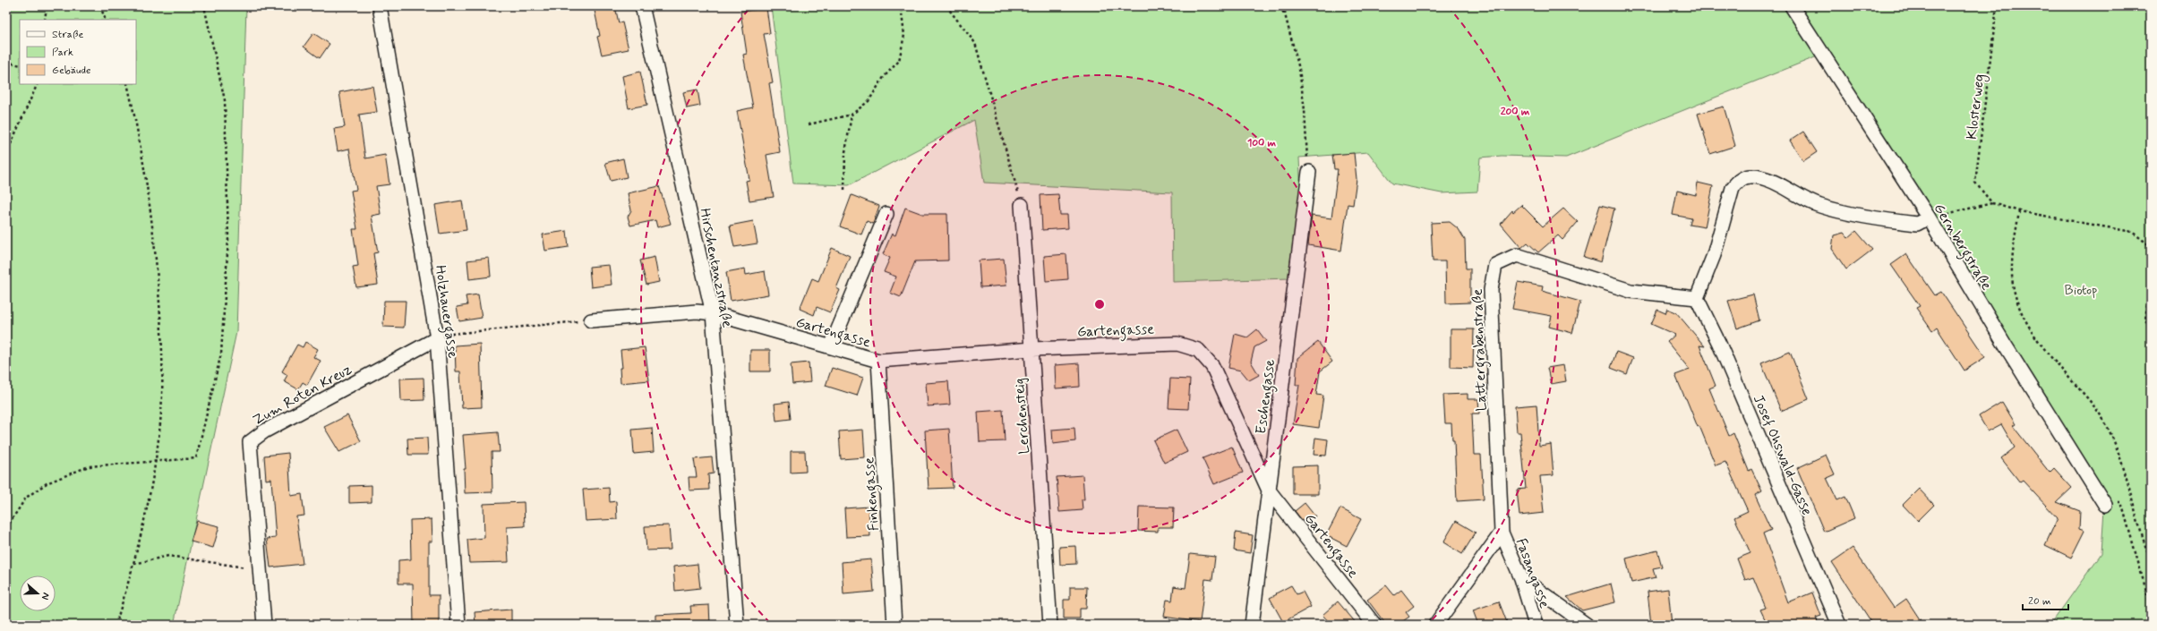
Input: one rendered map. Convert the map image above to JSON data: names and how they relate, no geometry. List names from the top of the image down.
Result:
{
  "streets": {
    "street": [
      "Gernbergstraße",
      "Hirschentanzstraße",
      "Holzhauergasse",
      "Gartengasse",
      "Lattergrabenstraße",
      "Zum Roten Kreuz",
      "Eschengasse",
      "Lerchensteig",
      "Josef Ohswald-Gasse",
      "Finkengasse",
      "Fasangasse"
    ],
    "path": ["Klosterweg"]
  },
  "crossings": [
    ["Hirschentanzstraße", "Gartengasse"],
    ["Holzhauergasse", "Zum Roten Kreuz"],
    ["Gartengasse", "Eschengasse"],
    ["Gartengasse", "Lerchensteig"],
    ["Gartengasse", "Finkengasse"],
    ["Lattergrabenstraße", "Josef Ohswald-Gasse"],
    ["Lattergrabenstraße", "Fasangasse"]
  ],
  "parks": ["Biotop"],
  "legend": ["Straße", "Park", "Gebäude"],
  "scale_bar": "20 m",
  "north": "right",
  "rings": ["200 m", "100 m"]
}
